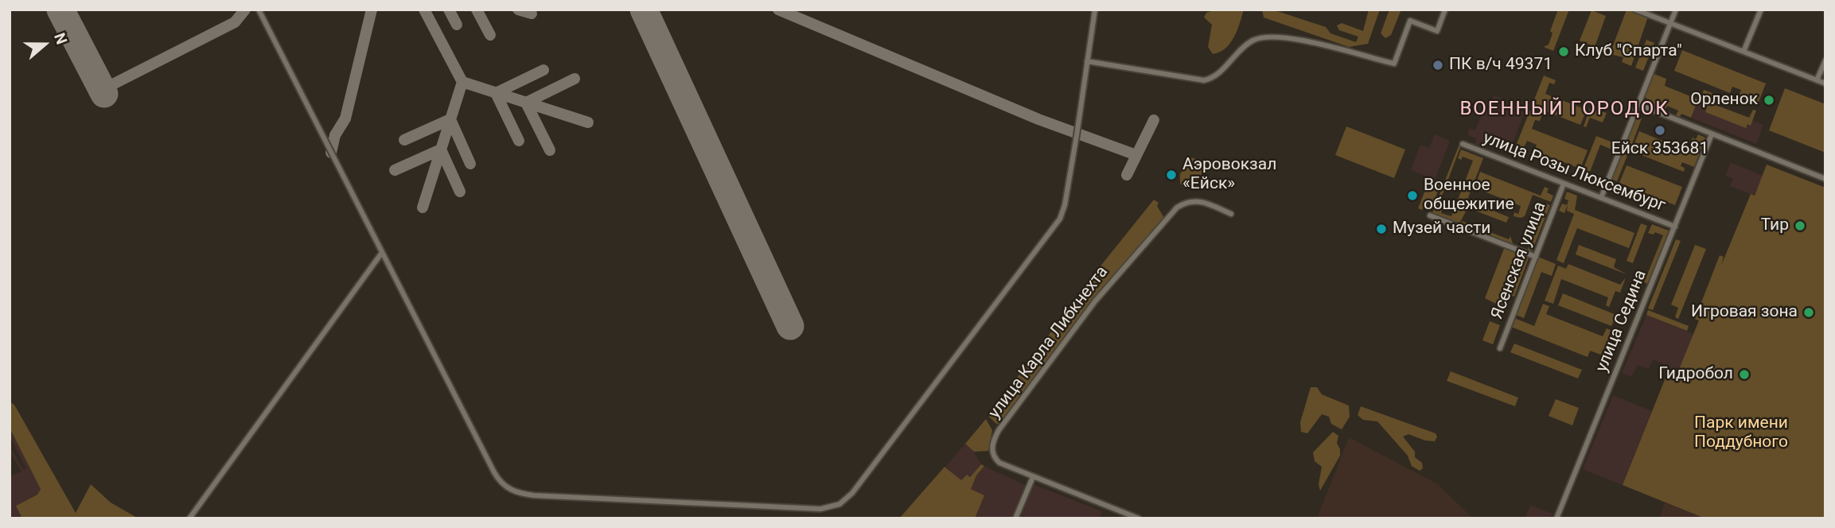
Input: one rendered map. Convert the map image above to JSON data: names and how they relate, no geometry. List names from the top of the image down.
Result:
{
  "streets": {
    "street": [
      "улица Розы Люксембург",
      "Ясенская улица",
      "улица Седина",
      "улица Карла Либкнехта"
    ]
  },
  "crossings": [
    ["улица Розы Люксембург", "Ясенская улица"],
    ["улица Розы Люксембург", "улица Седина"]
  ],
  "districts": ["ВОЕННЫЙ ГОРОДОК"],
  "parks": ["Парк имени Поддубного"],
  "places": [
    "Клуб \"Спарта\"",
    "ПК в/ч 49371",
    "Орленок",
    "Ейск 353681",
    "Аэровокзал «Ейск»",
    "Военное общежитие",
    "Тир",
    "Музей части",
    "Игровая зона",
    "Гидробол"
  ],
  "north": "right"
}
